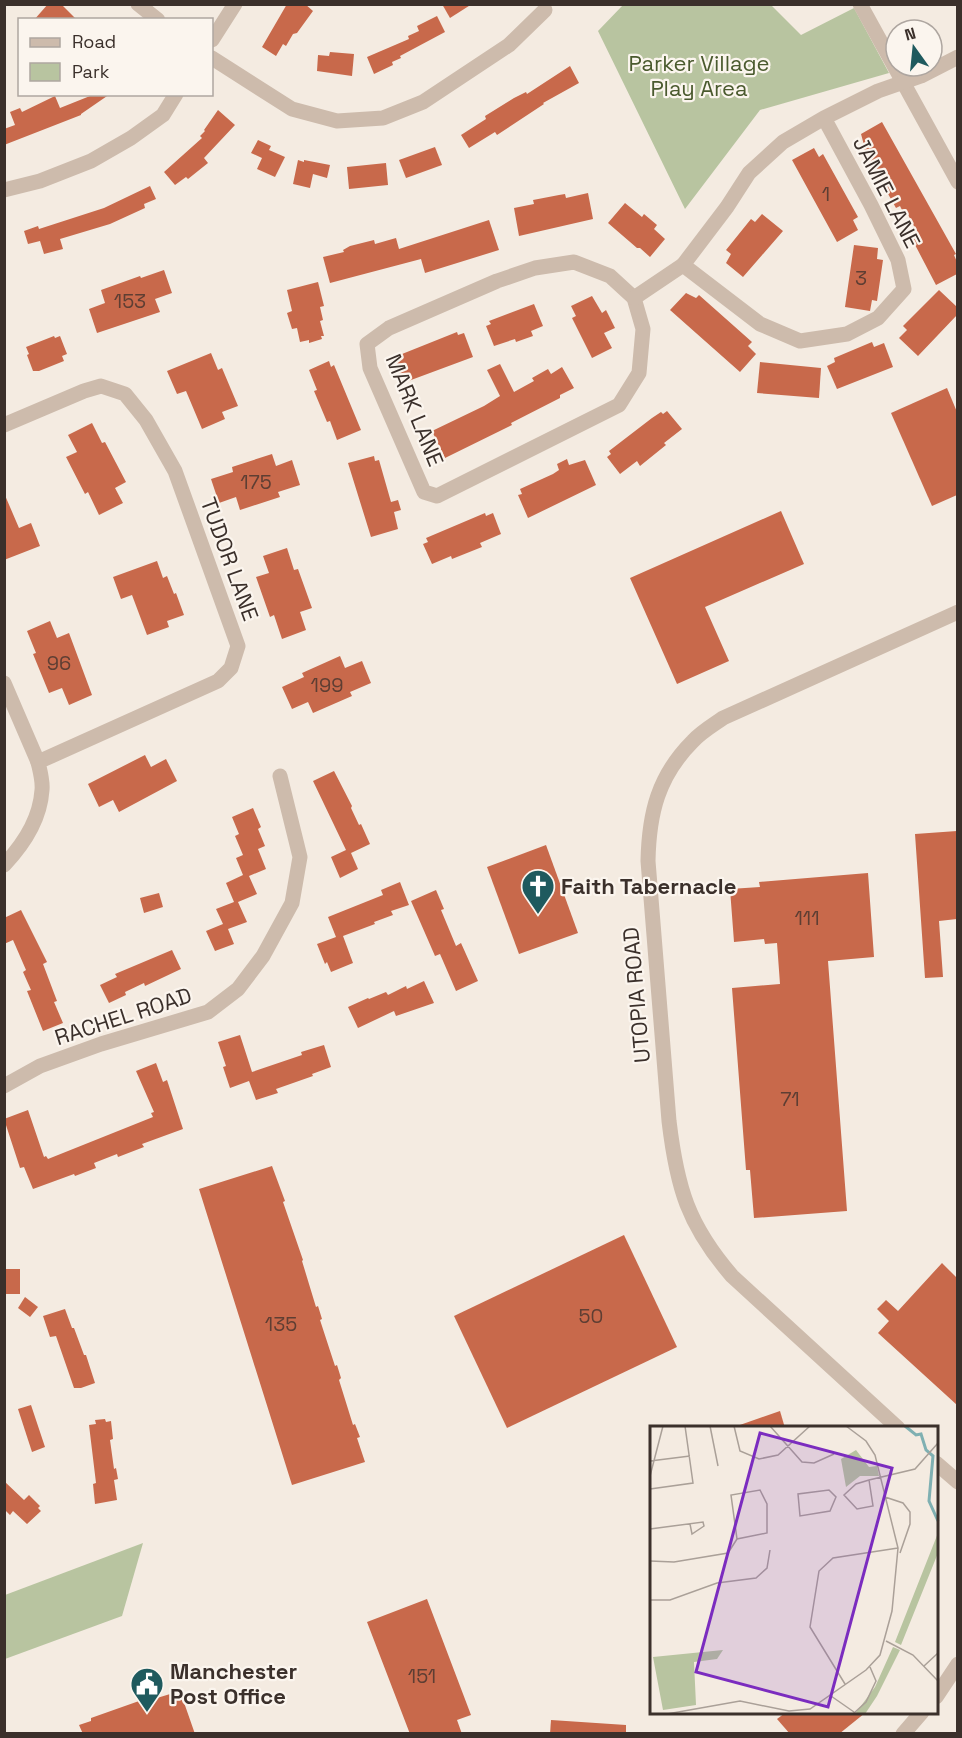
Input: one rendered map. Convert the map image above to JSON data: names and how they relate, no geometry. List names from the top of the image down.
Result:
{
  "streets": {
    "street": [
      "JAMIE LANE",
      "MARK LANE",
      "TUDOR LANE",
      "UTOPIA ROAD",
      "RACHEL ROAD"
    ]
  },
  "parks": ["Parker Village Play Area"],
  "places": {
    "church": ["Faith Tabernacle"],
    "public building": ["Manchester Post Office"]
  },
  "house_numbers": [
    "1",
    "3",
    "153",
    "175",
    "96",
    "199",
    "111",
    "71",
    "50",
    "135",
    "151"
  ],
  "legend": ["Road", "Park"],
  "north": "top"
}
